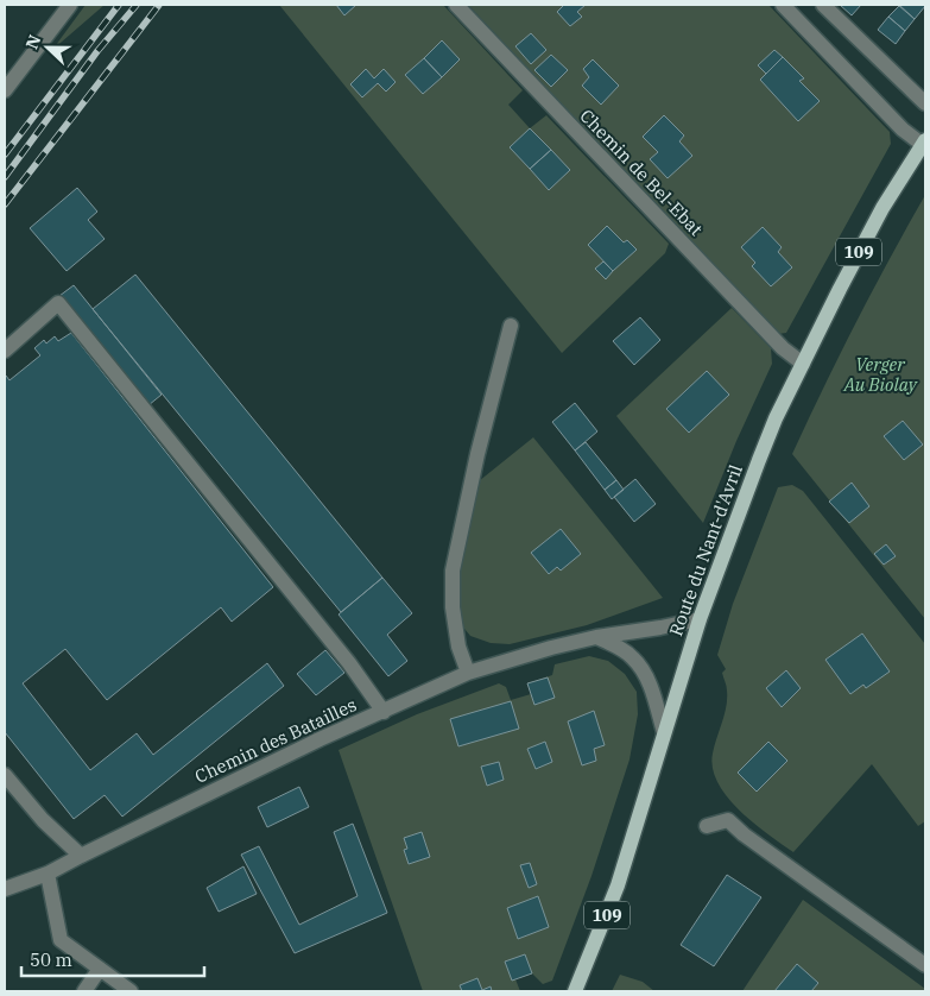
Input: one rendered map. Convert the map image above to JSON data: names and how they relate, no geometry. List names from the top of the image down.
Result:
{
  "streets": {
    "main road": ["109", "Route du Nant-d'Avril"],
    "street": ["Chemin de Bel-Ebat", "Chemin des Batailles"]
  },
  "crossings": [
    ["Chemin de Bel-Ebat", "Route du Nant-d'Avril"],
    ["Route du Nant-d'Avril", "Chemin des Batailles"]
  ],
  "parks": ["Verger Au Biolay"],
  "scale_bar": "50 m",
  "north": "left"
}
